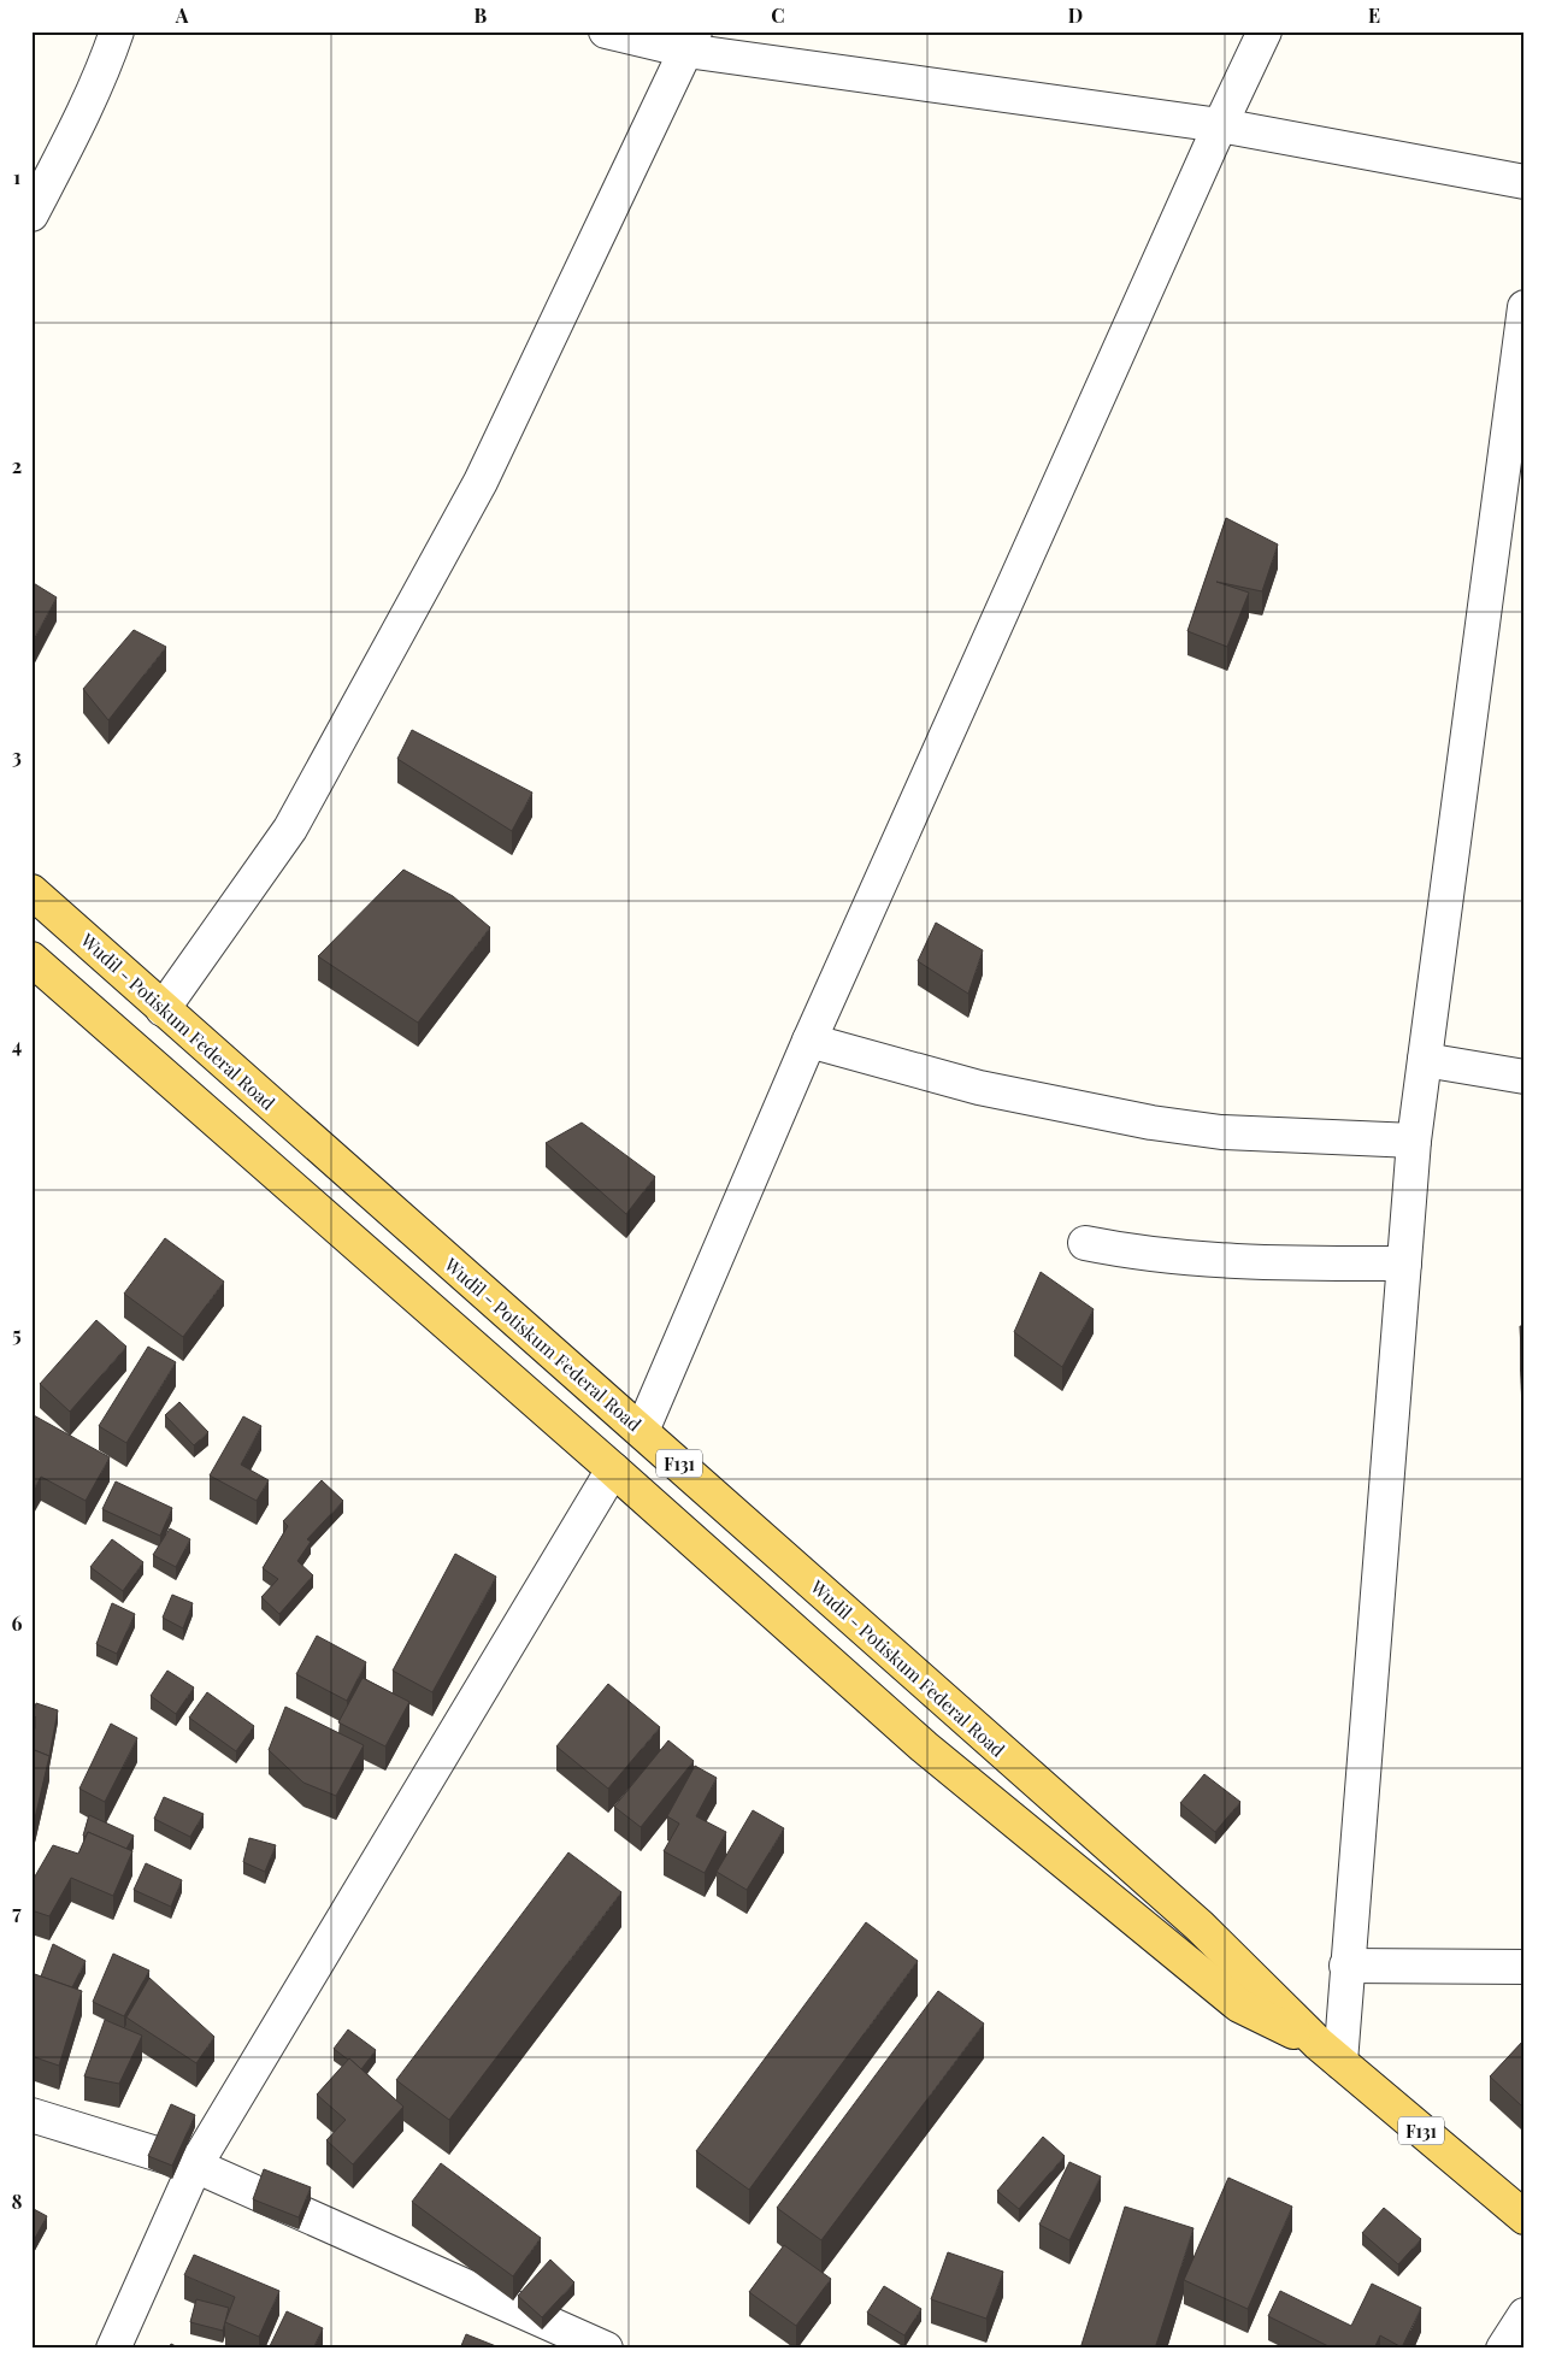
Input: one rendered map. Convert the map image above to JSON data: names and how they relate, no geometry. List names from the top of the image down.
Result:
{
  "streets": {
    "main road": ["Wudil - Potiskum Federal Road", "F131"]
  },
  "grid": {
    "columns": [
      "A",
      "B",
      "C",
      "D",
      "E"
    ],
    "rows": [
      "1",
      "2",
      "3",
      "4",
      "5",
      "6",
      "7",
      "8"
    ]
  }
}
